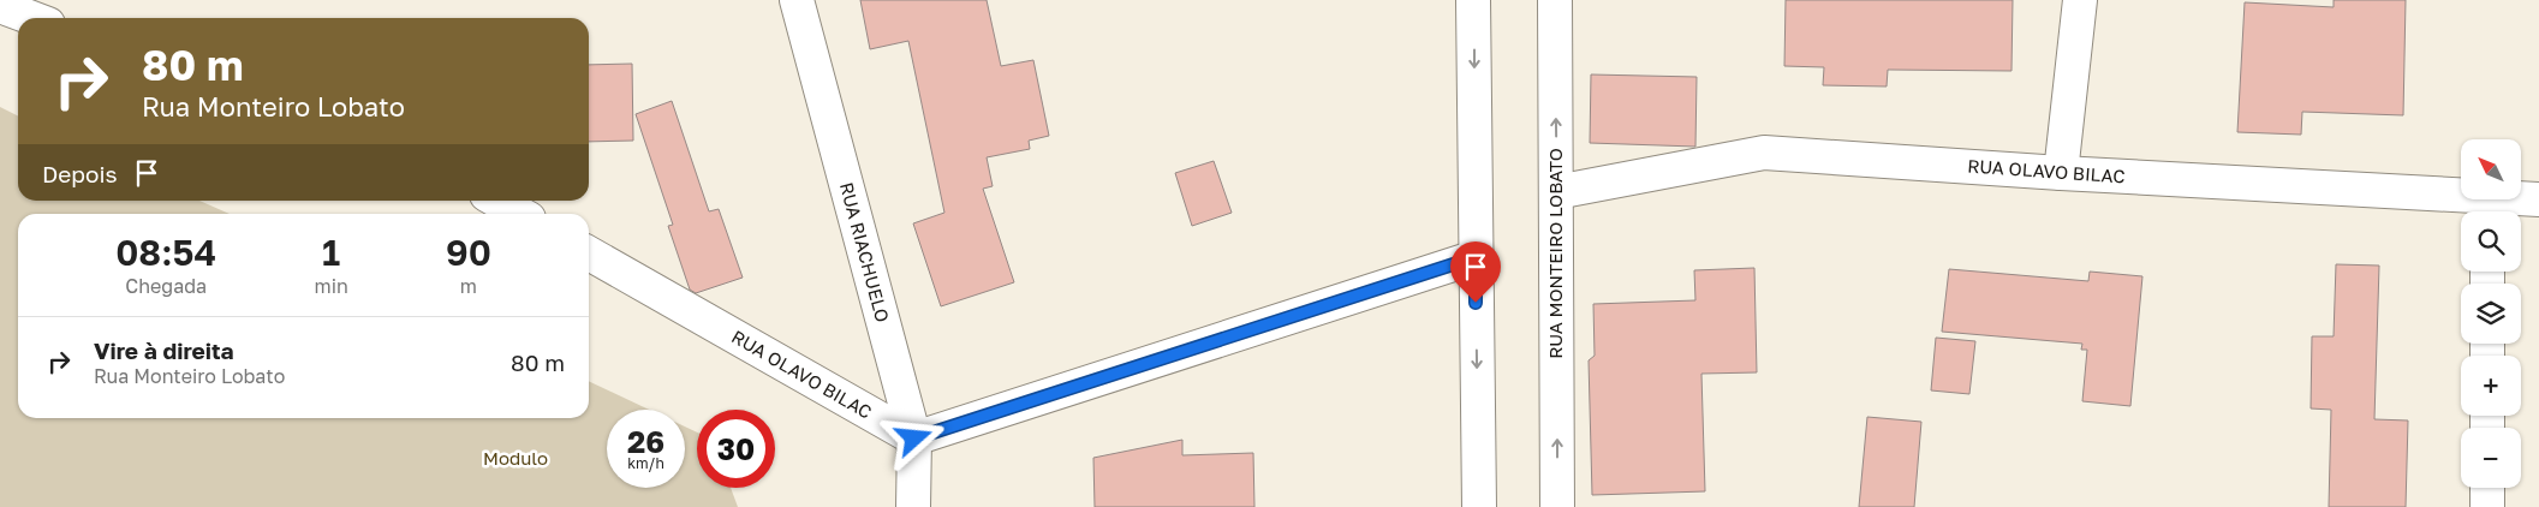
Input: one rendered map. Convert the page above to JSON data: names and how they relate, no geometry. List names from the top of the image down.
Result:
{
  "streets": {
    "street": ["RUA OLAVO BILAC", "RUA RIACHUELO", "RUA MONTEIRO LOBATO"]
  },
  "crossings": [
    ["RUA OLAVO BILAC", "RUA RIACHUELO"],
    ["RUA OLAVO BILAC", "RUA MONTEIRO LOBATO"]
  ],
  "parks": ["Modulo"],
  "north": "top left",
  "page": {
    "turn": ["80 m", "Rua Monteiro Lobato"],
    "map_buttons": ["+", "−"],
    "then": "Depois",
    "eta": [
      "08:54",
      "Chegada",
      "1",
      "min",
      "90",
      "m"
    ],
    "list": [
      {
        "name": "Vire à direita",
        "note": "Rua Monteiro Lobato",
        "value": "80 m"
      }
    ],
    "speed": "26 km/h",
    "limit": "30"
  }
}
